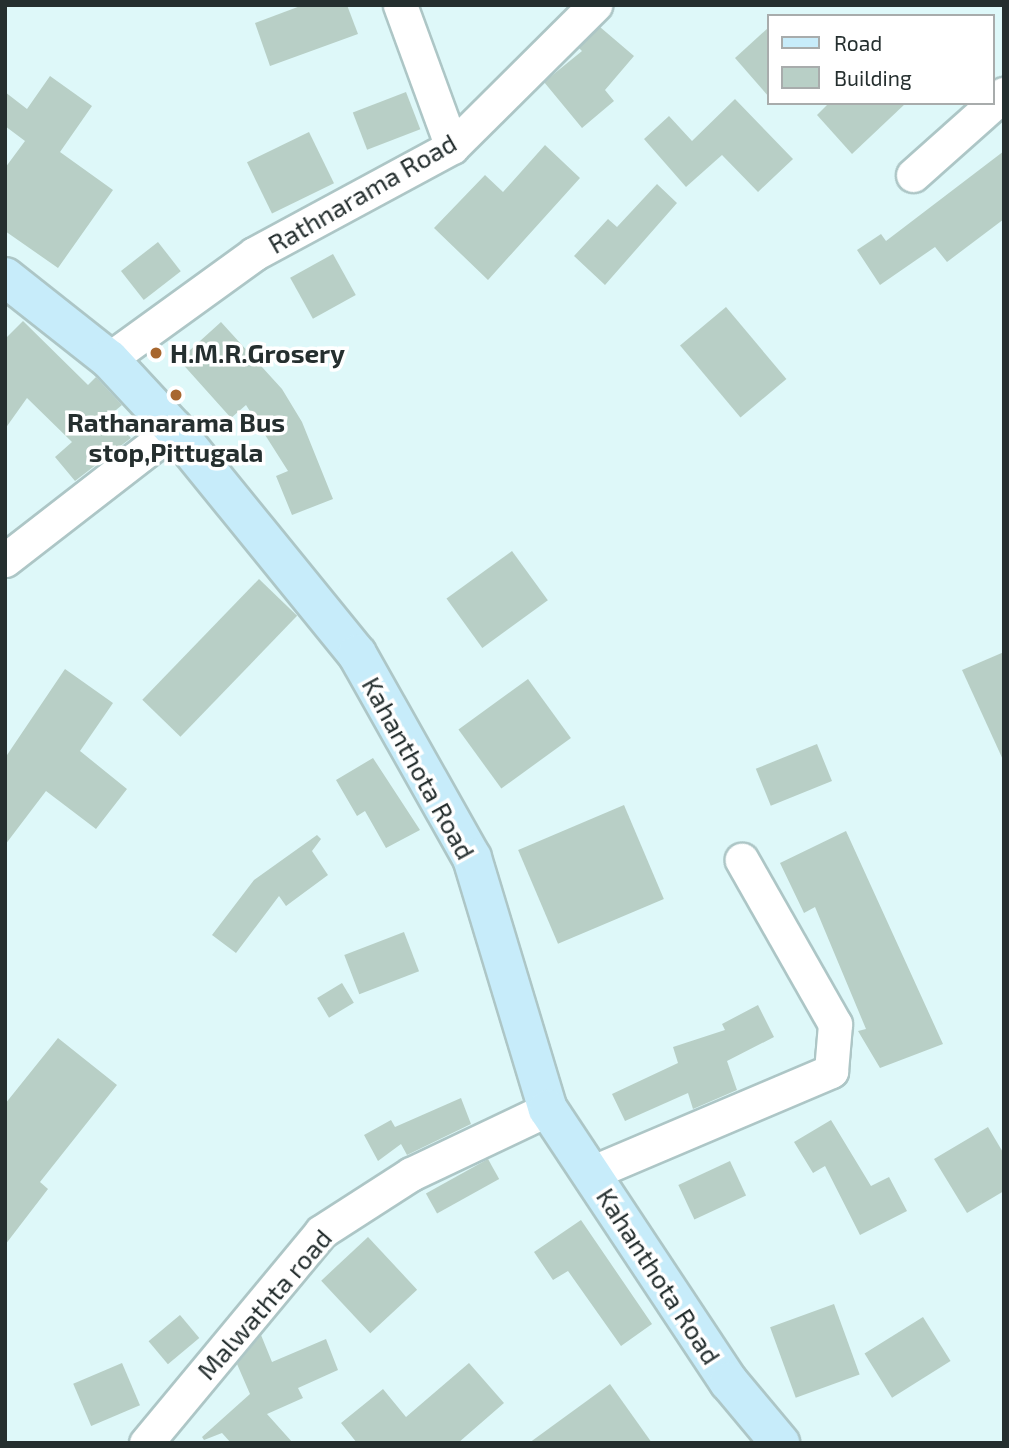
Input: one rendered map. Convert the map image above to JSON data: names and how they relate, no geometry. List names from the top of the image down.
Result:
{
  "streets": {
    "main road": ["Kahanthota Road"],
    "street": ["Rathnarama Road", "Malwathta road"]
  },
  "crossings": [
    ["Rathnarama Road", "Kahanthota Road"],
    ["Kahanthota Road", "Malwathta road"]
  ],
  "places": ["H.M.R.Grosery", "Rathanarama Bus stop,Pittugala"],
  "legend": ["Road", "Building"]
}
